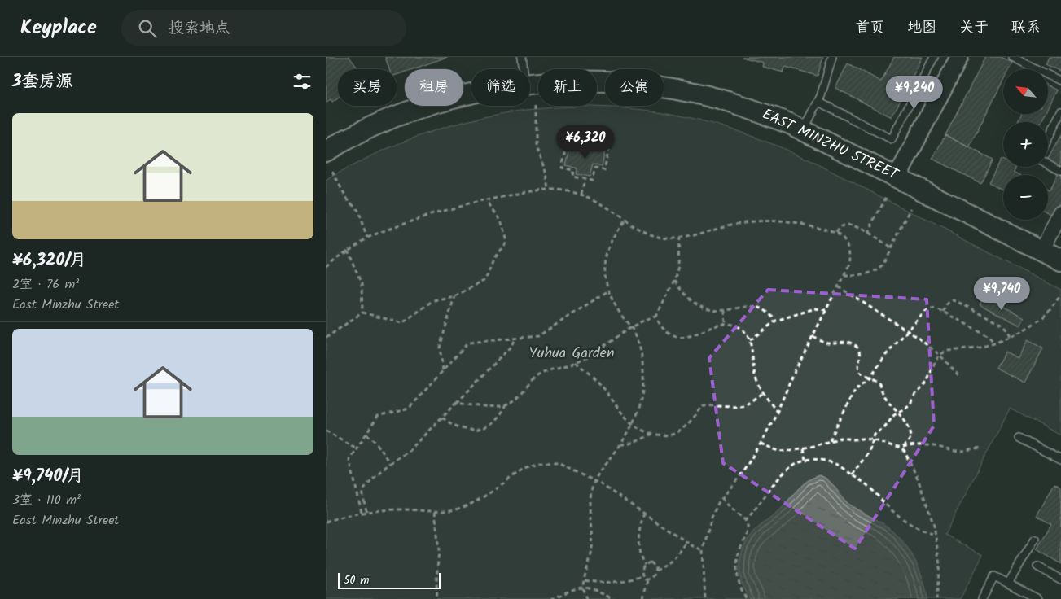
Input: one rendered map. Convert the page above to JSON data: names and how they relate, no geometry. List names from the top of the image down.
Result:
{
  "streets": {
    "main road": ["EAST MINZHU STREET"]
  },
  "parks": ["Yuhua Garden"],
  "scale_bar": "50 m",
  "north": "top left",
  "page": {
    "header": "Keyplace",
    "search": "搜索地点",
    "nav": [
      "首页",
      "地图",
      "关于",
      "联系"
    ],
    "heading": "3套房源",
    "map_buttons": ["+", "−"],
    "chip": [
      "买房",
      "租房",
      "筛选",
      "新上",
      "公寓"
    ],
    "price": ["¥9,240", "¥6,320", "¥9,740"],
    "list": [
      {
        "name": "¥6,320/月",
        "note": "2室 · 76 m² · East Minzhu Street"
      },
      {
        "name": "¥9,740/月",
        "note": "3室 · 110 m² · East Minzhu Street"
      }
    ],
    "scale": "50 m"
  }
}
